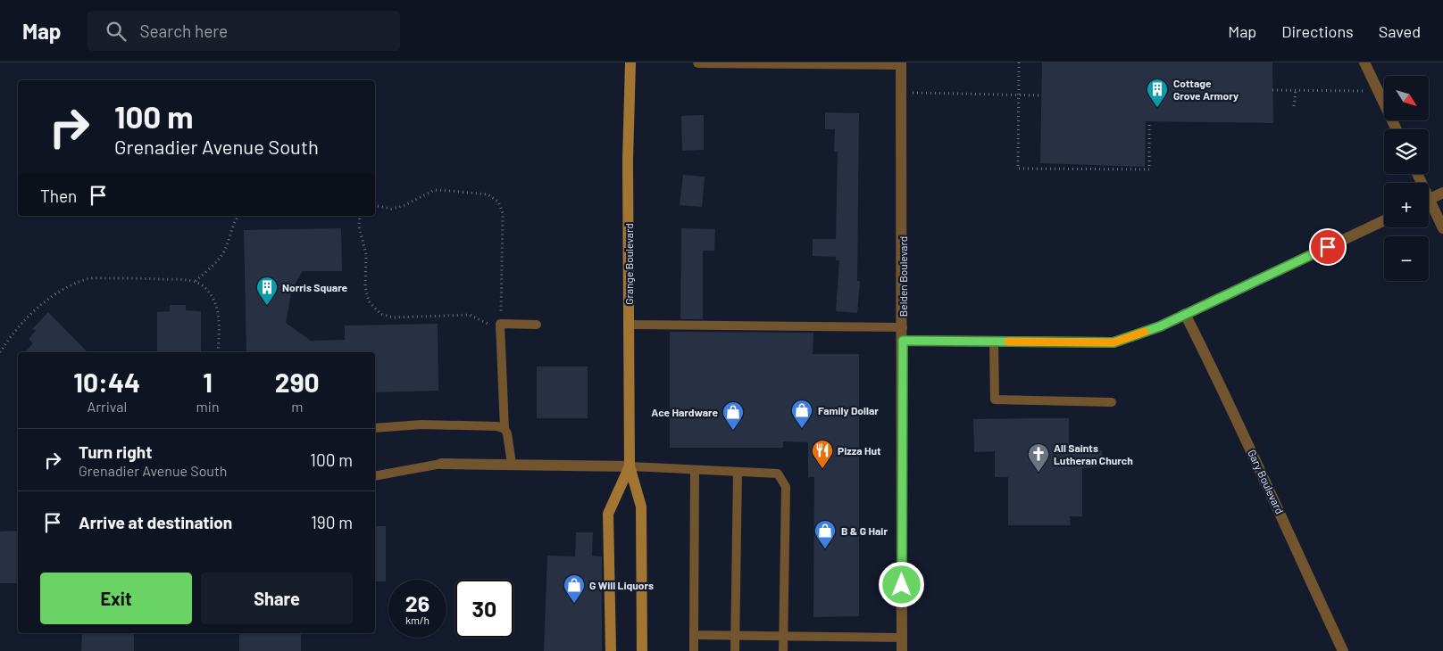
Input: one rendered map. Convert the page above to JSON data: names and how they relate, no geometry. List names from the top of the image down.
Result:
{
  "streets": {
    "street": ["Grange Boulevard", "Belden Boulevard", "Gary Boulevard"]
  },
  "places": {
    "building": ["Cottage Grove Armory", "Norris Square"],
    "shop": [
      "Family Dollar",
      "Ace Hardware",
      "B & G Hair",
      "G Will Liquors"
    ],
    "restaurant": ["Pizza Hut"],
    "church": ["All Saints Lutheran Church"]
  },
  "north": "bottom right",
  "page": {
    "header": "Map",
    "search": "Search here",
    "nav": ["Map", "Directions", "Saved"],
    "map_buttons": ["+", "−"],
    "turn": ["100 m", "Grenadier Avenue South"],
    "then": "Then",
    "eta": [
      "10:44",
      "Arrival",
      "1",
      "min",
      "290",
      "m"
    ],
    "list": [
      {
        "name": "Turn right",
        "note": "Grenadier Avenue South",
        "value": "100 m"
      },
      {
        "name": "Arrive at destination",
        "value": "190 m"
      }
    ],
    "buttons": ["Exit", "Share"],
    "speed": "26 km/h",
    "limit": "30"
  }
}
